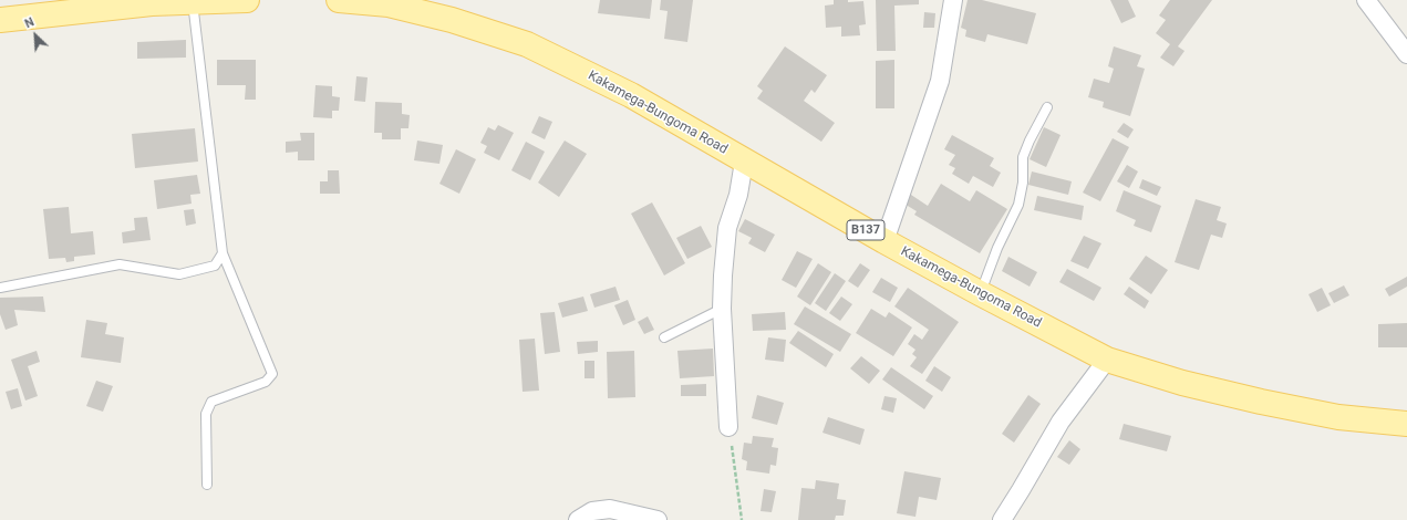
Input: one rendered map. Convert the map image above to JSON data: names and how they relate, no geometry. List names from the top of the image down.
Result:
{
  "streets": {
    "main road": ["Kakamega-Bungoma Road", "B137"]
  },
  "north": "top left"
}
